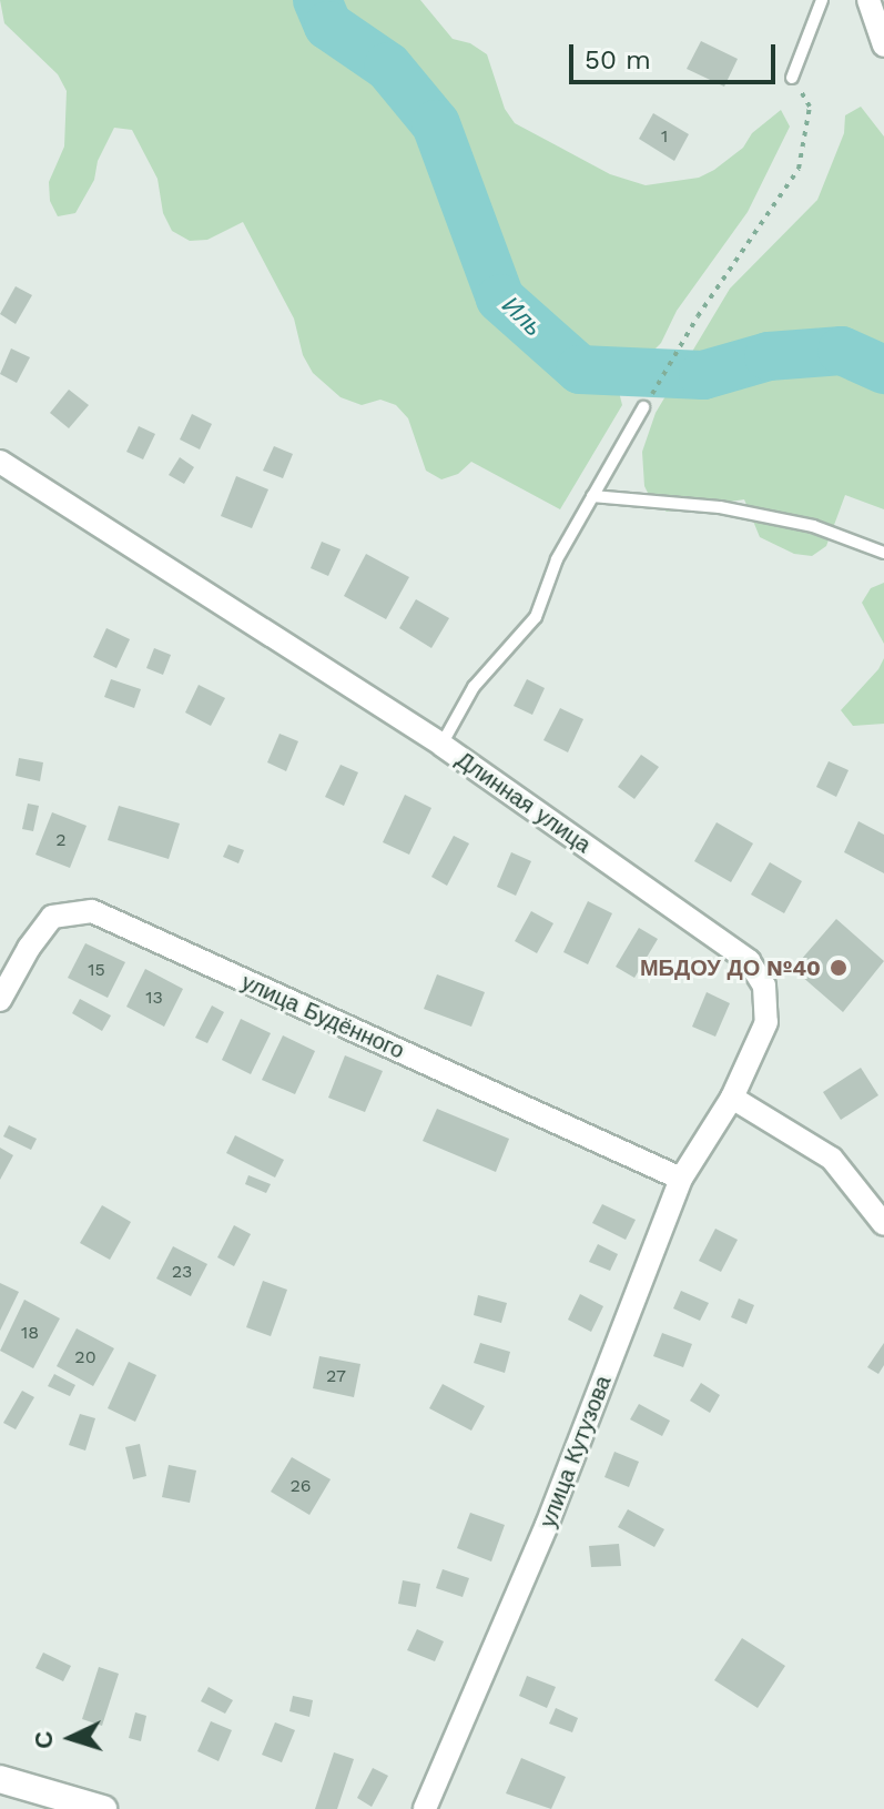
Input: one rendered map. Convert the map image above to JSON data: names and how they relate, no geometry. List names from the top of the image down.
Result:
{
  "streets": {
    "street": ["Длинная улица", "улица Будённого", "улица Кутузова"]
  },
  "crossings": [
    ["Длинная улица", "улица Кутузова"],
    ["улица Будённого", "улица Кутузова"]
  ],
  "water": ["Иль"],
  "places": ["МБДОУ ДО №40"],
  "house_numbers": [
    "1",
    "2",
    "15",
    "13",
    "23",
    "18",
    "20",
    "27",
    "26"
  ],
  "scale_bar": "50 m",
  "north": "left"
}
